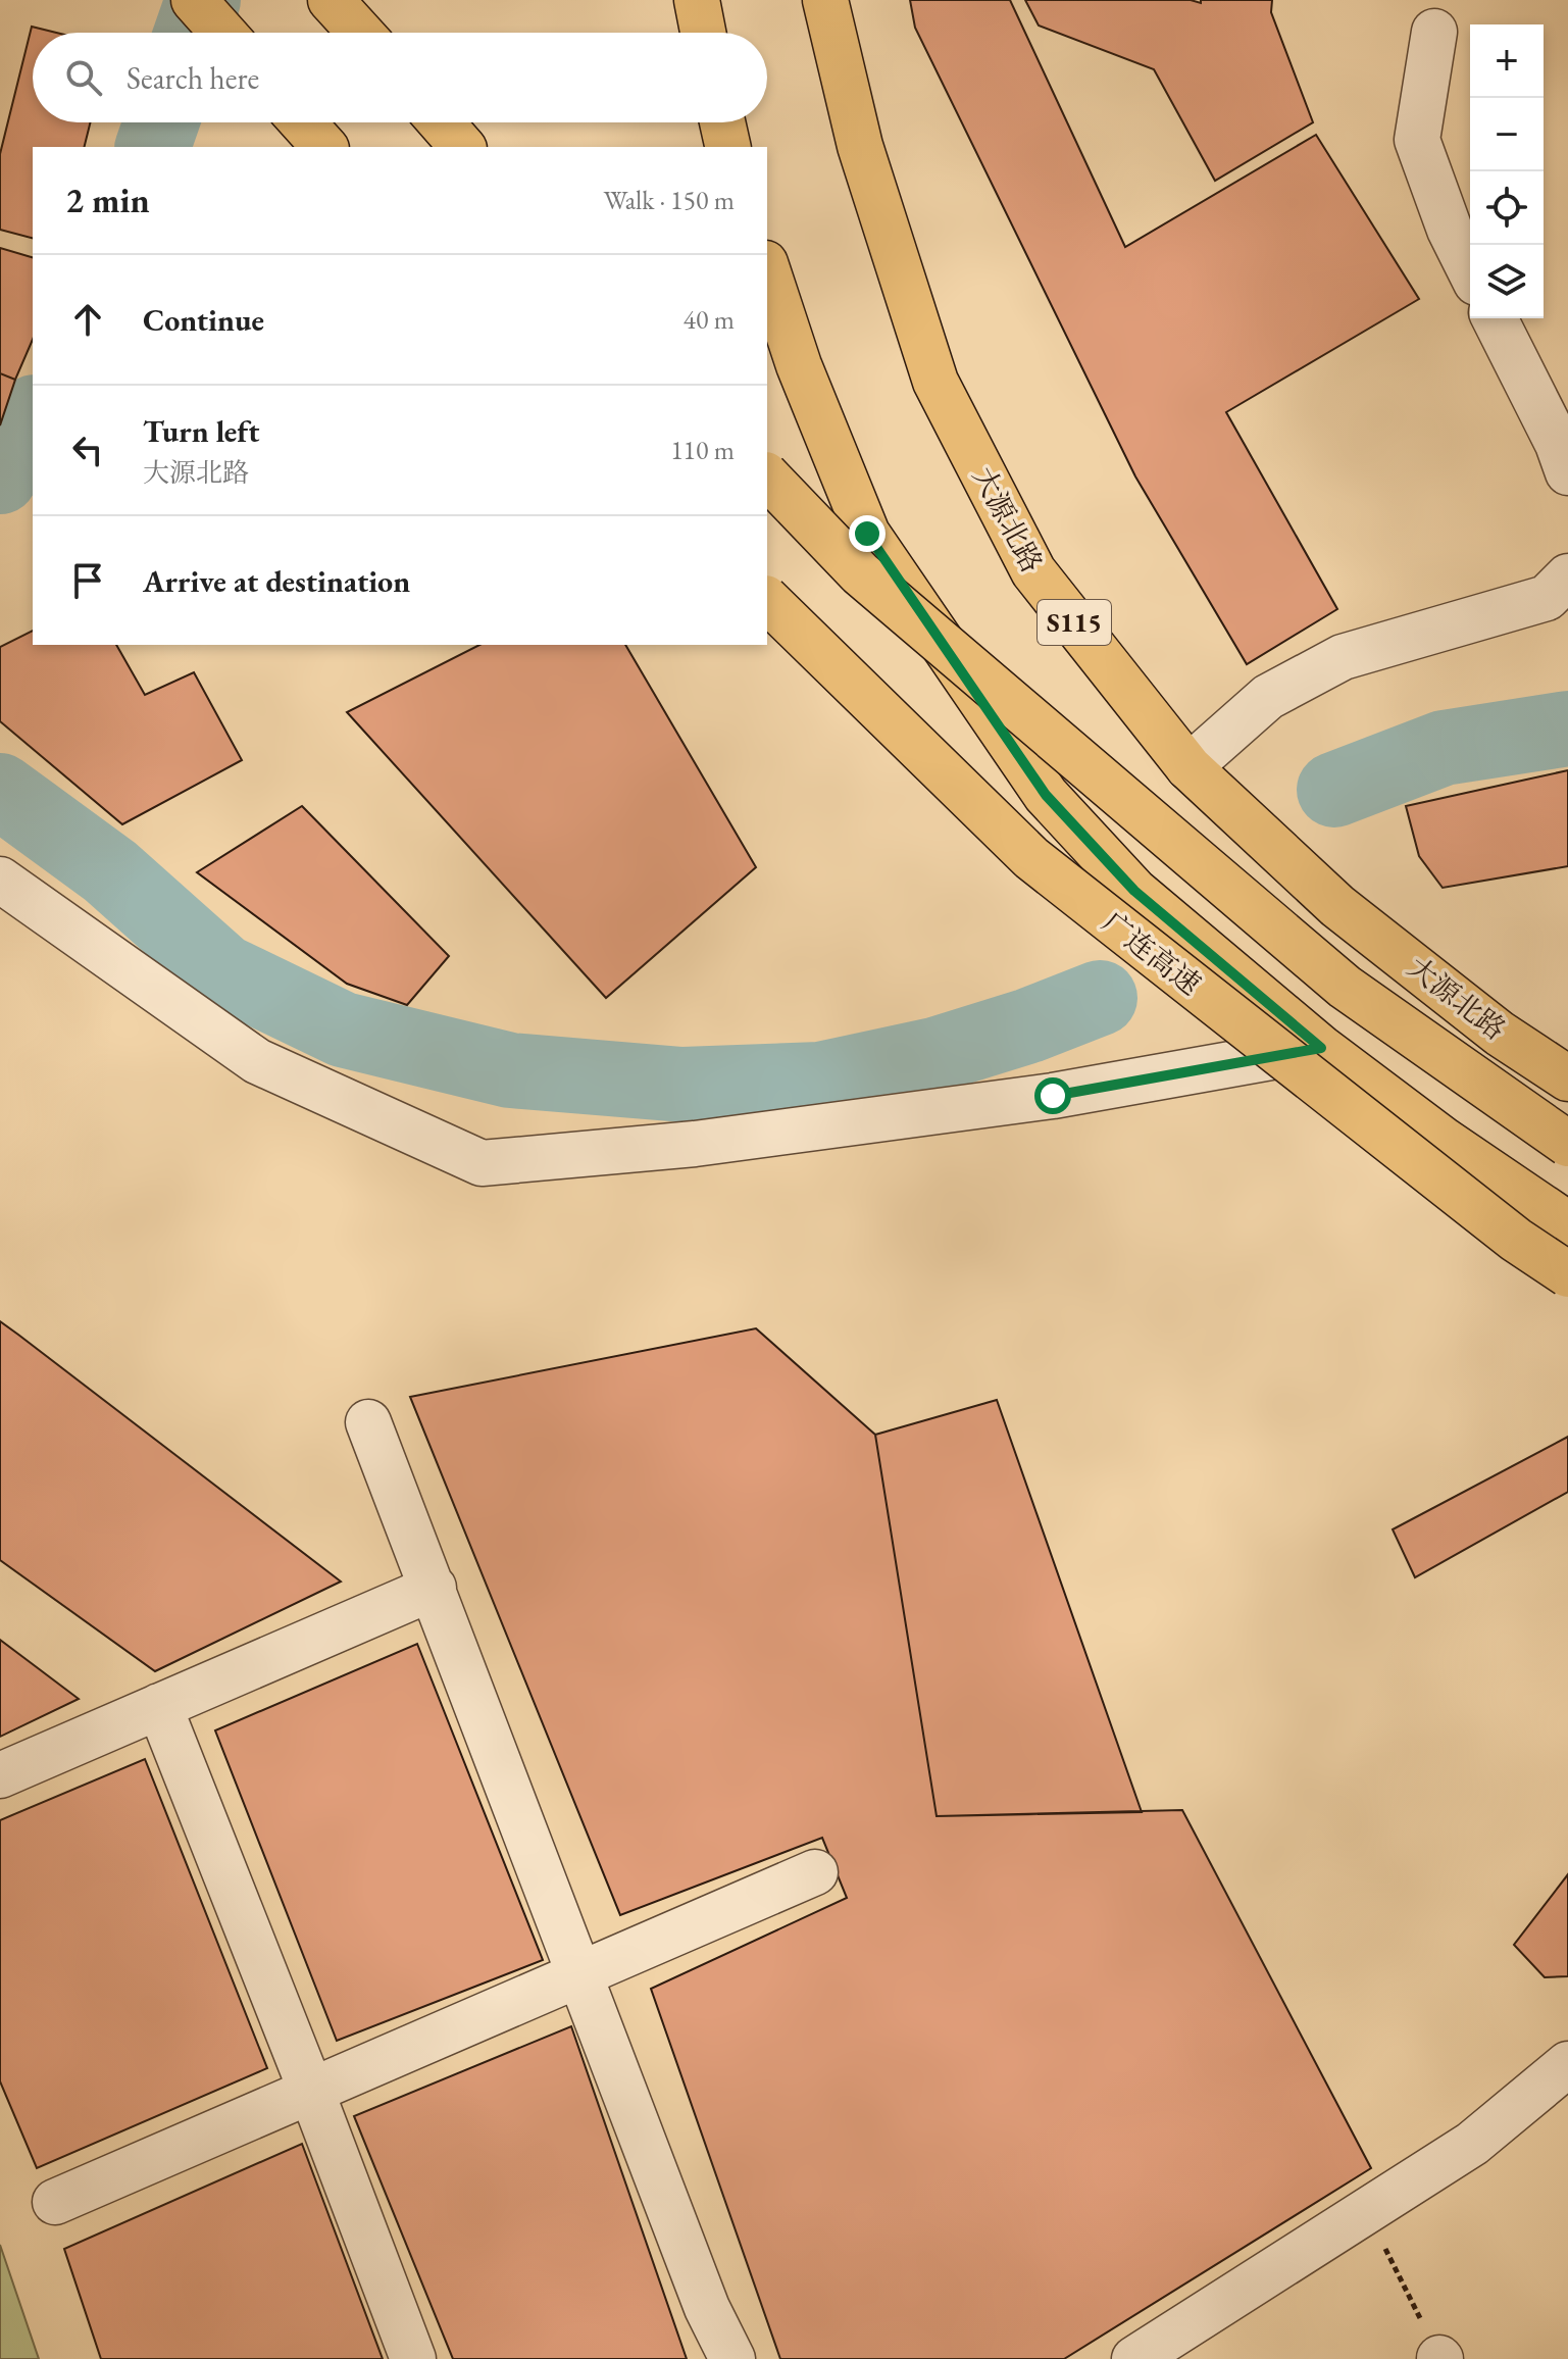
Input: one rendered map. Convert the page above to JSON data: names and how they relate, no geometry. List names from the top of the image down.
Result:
{
  "streets": {
    "main road": ["大源北路", "S115", "广连高速"]
  },
  "page": {
    "map_buttons": ["+", "−"],
    "search": "Search here",
    "heading": ["2 min", "Walk · 150 m"],
    "list": [
      ["Continue", "40 m"],
      ["Turn left", "大源北路", "110 m"],
      "Arrive at destination"
    ]
  }
}
